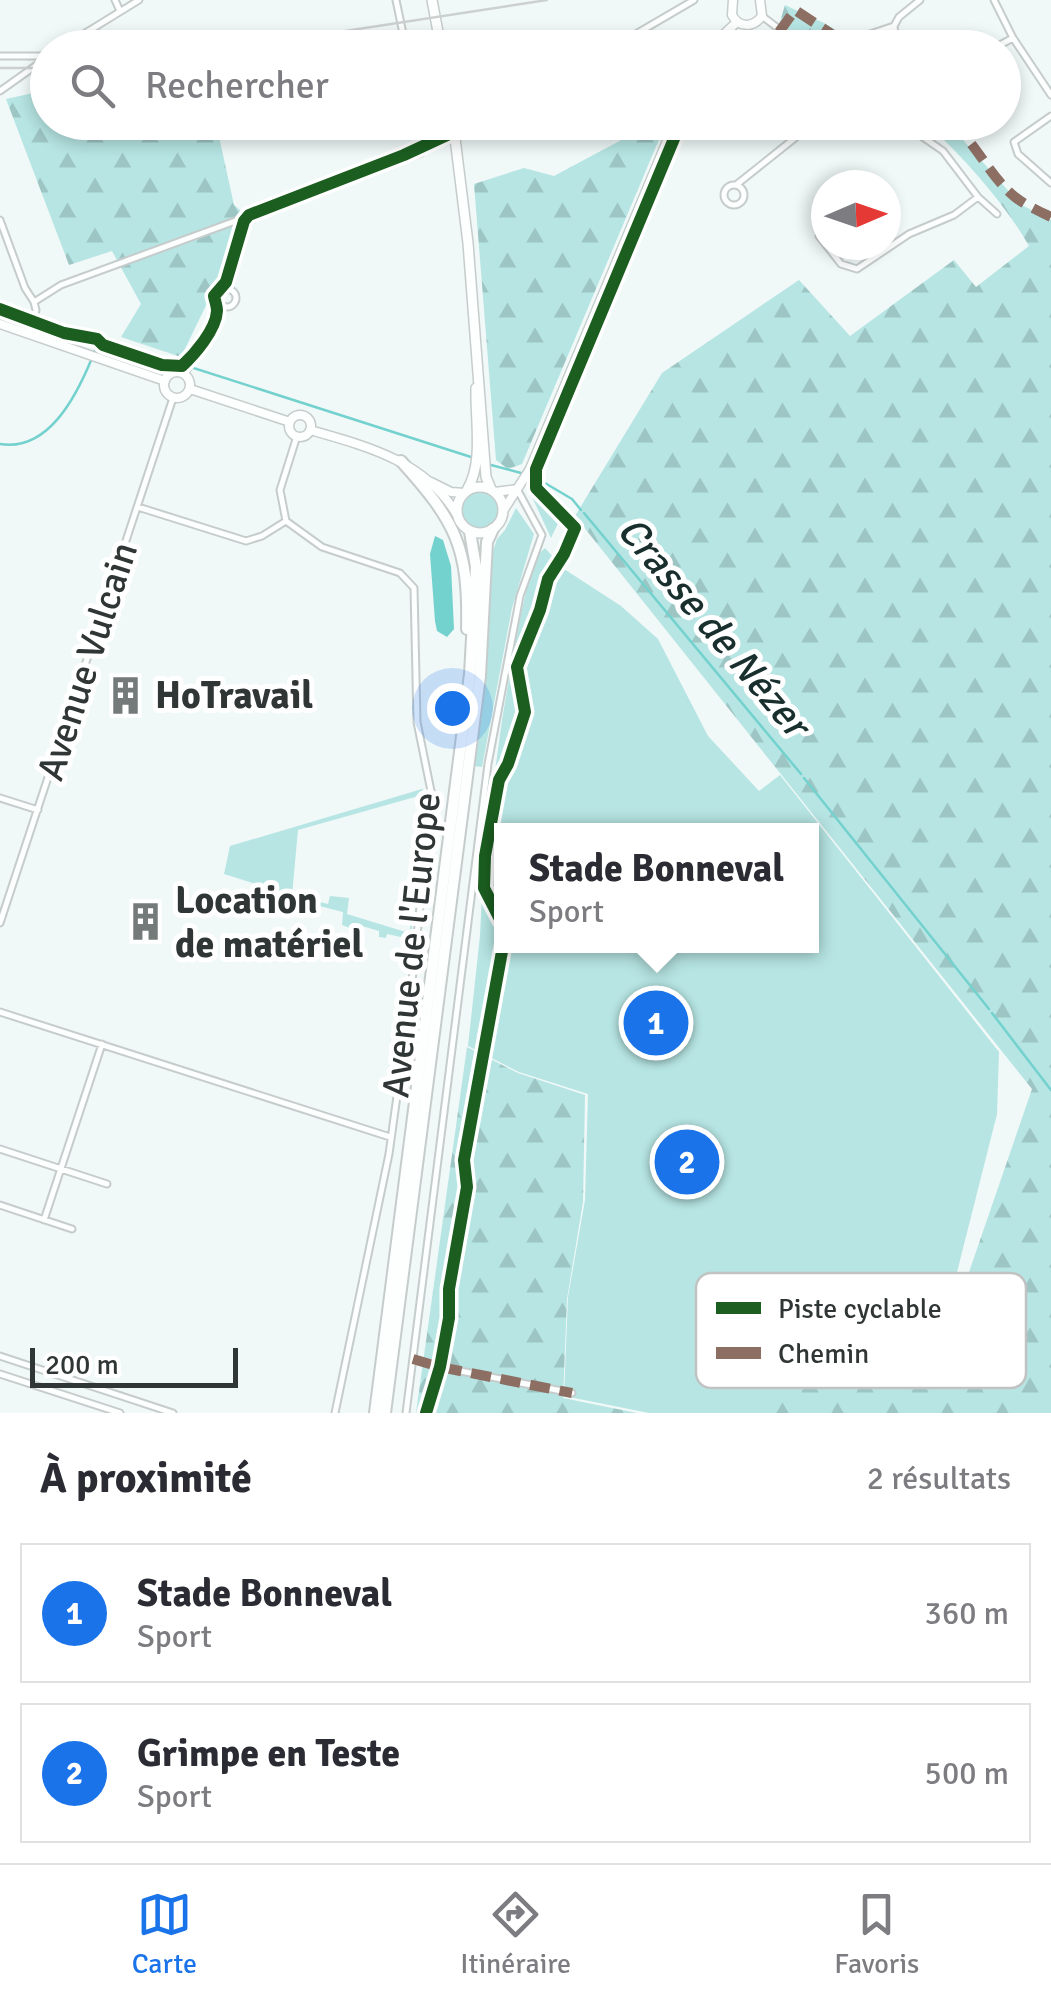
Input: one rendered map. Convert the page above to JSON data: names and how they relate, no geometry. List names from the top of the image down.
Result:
{
  "streets": {
    "street": ["Avenue Vulcain", "Avenue de l'Europe"]
  },
  "water": ["Crasse de Nézer"],
  "places": {
    "building": ["HoTravail", "Location de matériel"]
  },
  "legend": ["Piste cyclable", "Chemin"],
  "scale_bar": "200 m",
  "north": "right",
  "page": {
    "search": "Rechercher",
    "popup": ["Stade Bonneval", "Sport"],
    "pins": ["1", "2"],
    "scale": "200 m",
    "heading": ["À proximité", "2 résultats"],
    "list": [
      {
        "mark": "1",
        "name": "Stade Bonneval",
        "note": "Sport",
        "value": "360 m"
      },
      {
        "mark": "2",
        "name": "Grimpe en Teste",
        "note": "Sport",
        "value": "500 m"
      }
    ],
    "nav": ["Carte", "Itinéraire", "Favoris"]
  }
}
